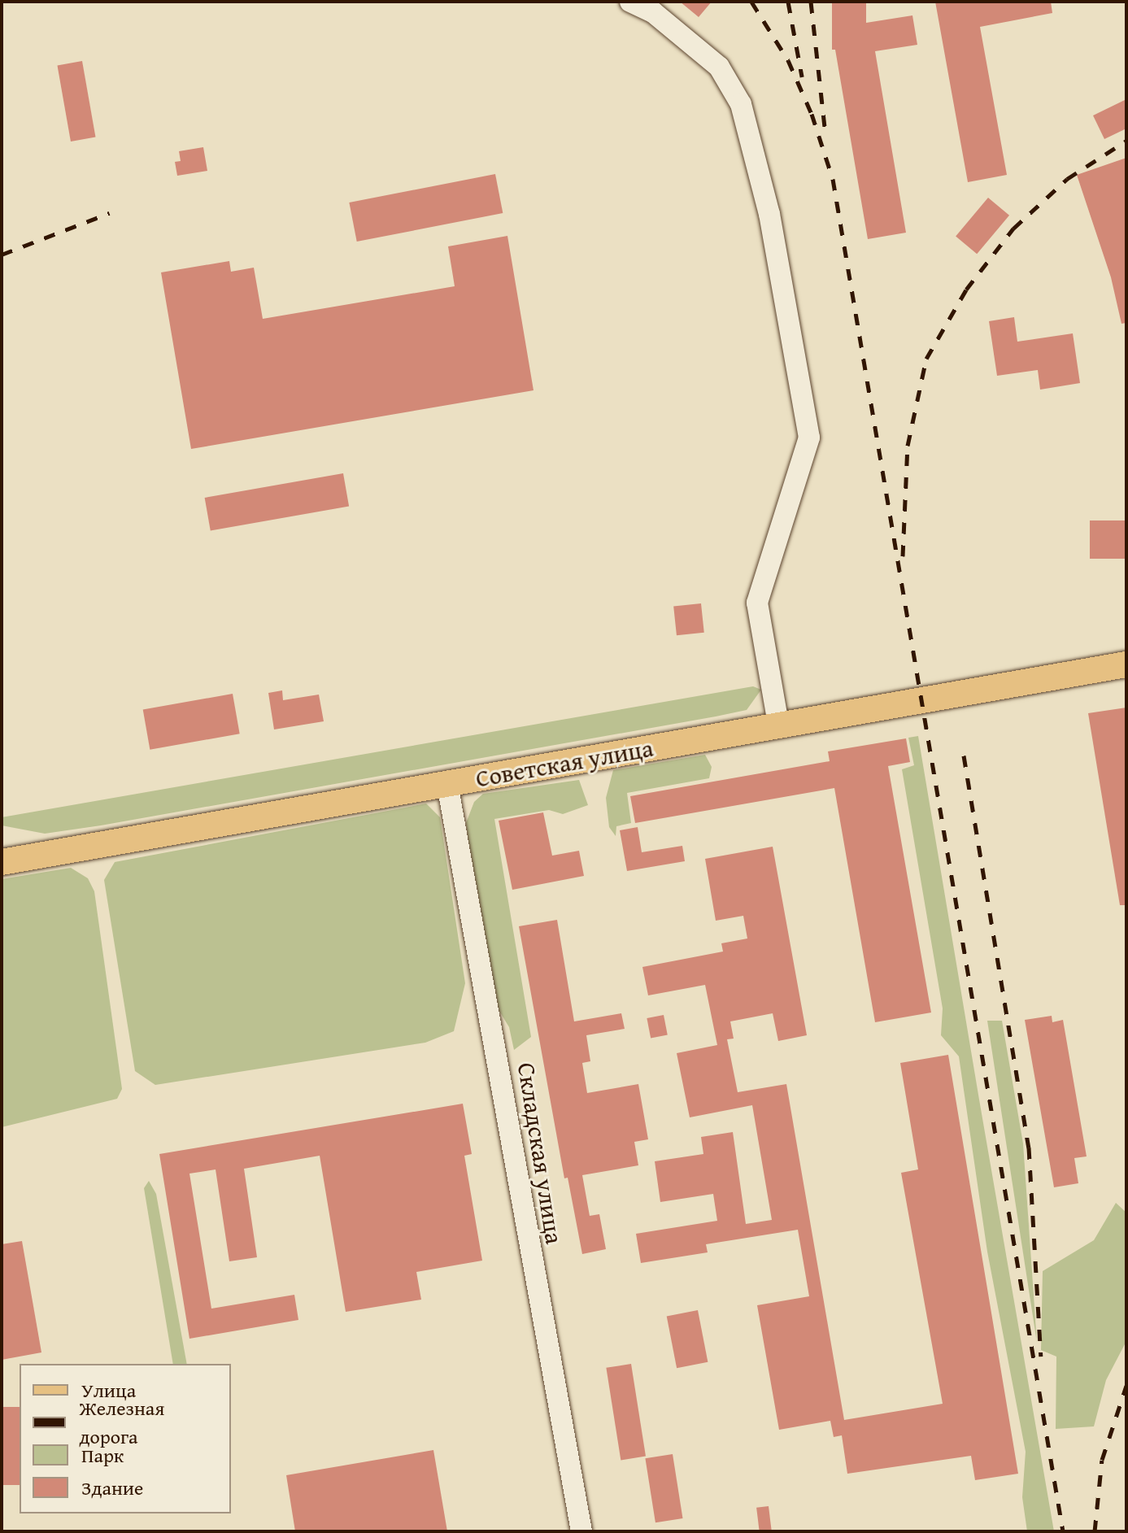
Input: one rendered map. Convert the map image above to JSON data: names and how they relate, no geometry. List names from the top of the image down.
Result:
{
  "streets": {
    "main road": ["Советская улица"],
    "street": ["Складская улица"]
  },
  "crossings": [
    ["Советская улица", "Складская улица"]
  ],
  "legend": [
    "Улица",
    "Железная дорога",
    "Парк",
    "Здание"
  ]
}
